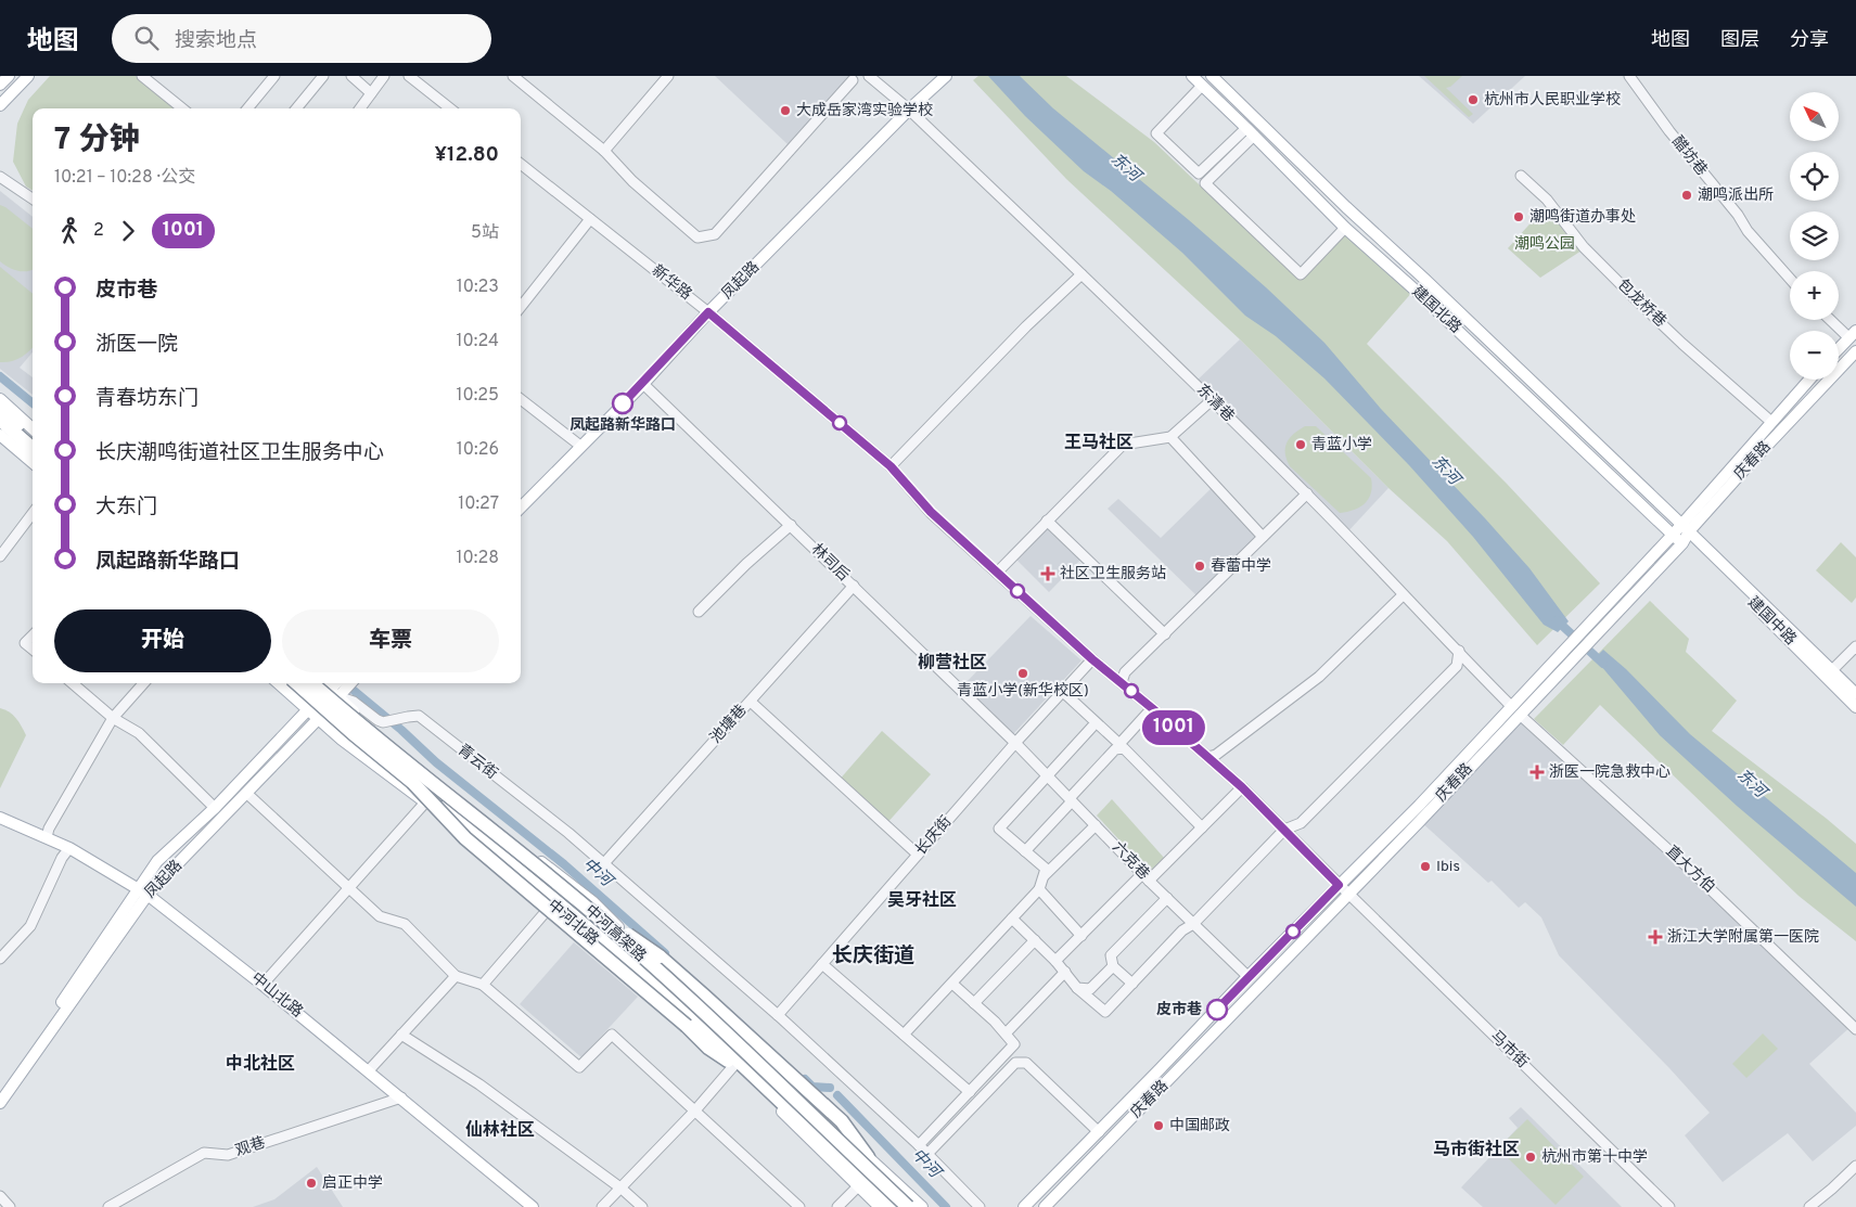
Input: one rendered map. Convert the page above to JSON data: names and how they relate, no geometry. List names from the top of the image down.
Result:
{
  "streets": {
    "highway": ["中河高架路"],
    "main road": [
      "凤起路",
      "建国北路",
      "庆春路",
      "建国中路",
      "中河北路",
      "中山北路"
    ],
    "street": [
      "醋坊巷",
      "新华路",
      "包龙桥巷",
      "东清巷",
      "林司后",
      "池塘巷",
      "青云街",
      "长庆街",
      "六克巷",
      "直大方伯",
      "马市街",
      "观巷"
    ]
  },
  "crossings": [
    ["凤起路", "新华路"],
    ["凤起路", "东清巷"],
    ["凤起路", "林司后"],
    ["凤起路", "青云街"],
    ["凤起路", "中河北路"],
    ["凤起路", "中山北路"],
    ["新华路", "庆春路"],
    ["新华路", "长庆街"],
    ["新华路", "马市街"],
    ["包龙桥巷", "庆春路"],
    ["建国北路", "庆春路"],
    ["建国北路", "建国中路"],
    ["东清巷", "庆春路"],
    ["庆春路", "建国中路"],
    ["庆春路", "六克巷"],
    ["庆春路", "直大方伯"],
    ["庆春路", "马市街"],
    ["林司后", "池塘巷"],
    ["林司后", "长庆街"],
    ["林司后", "六克巷"],
    ["池塘巷", "青云街"],
    ["青云街", "长庆街"],
    ["青云街", "中河北路"],
    ["长庆街", "六克巷"],
    ["中山北路", "观巷"]
  ],
  "districts": [
    "王马社区",
    "柳营社区",
    "吴牙社区",
    "长庆街道",
    "中北社区",
    "仙林社区",
    "马市街社区"
  ],
  "water": ["东河", "中河"],
  "parks": ["潮鸣公园"],
  "places": {
    "other": [
      "杭州市人民职业学校",
      "大成岳家湾实验学校",
      "潮鸣派出所",
      "潮鸣街道办事处",
      "凤起路新华路口",
      "青蓝小学",
      "春蕾中学",
      "青蓝小学(新华校区)",
      "Ibis",
      "皮市巷",
      "中国邮政",
      "杭州市第十中学",
      "启正中学"
    ],
    "health": ["社区卫生服务站", "浙医一院急救中心", "浙江大学附属第一医院"]
  },
  "lines": ["bus line 1001"],
  "north": "top left",
  "page": {
    "header": "地图",
    "search": "搜索地点",
    "nav": ["地图", "图层", "分享"],
    "on_map": "1001",
    "map_buttons": ["+", "−"],
    "heading": ["7 分钟", "10:21 – 10:28 · 公交", "¥12.80"],
    "legs": ["2", "1001", "5站"],
    "list": [
      {
        "name": "皮市巷",
        "value": "10:23"
      },
      {
        "name": "浙医一院",
        "value": "10:24"
      },
      {
        "name": "青春坊东门",
        "value": "10:25"
      },
      {
        "name": "长庆潮鸣街道社区卫生服务中心",
        "value": "10:26"
      },
      {
        "name": "大东门",
        "value": "10:27"
      },
      {
        "name": "凤起路新华路口",
        "value": "10:28"
      }
    ],
    "buttons": ["开始", "车票"]
  }
}
